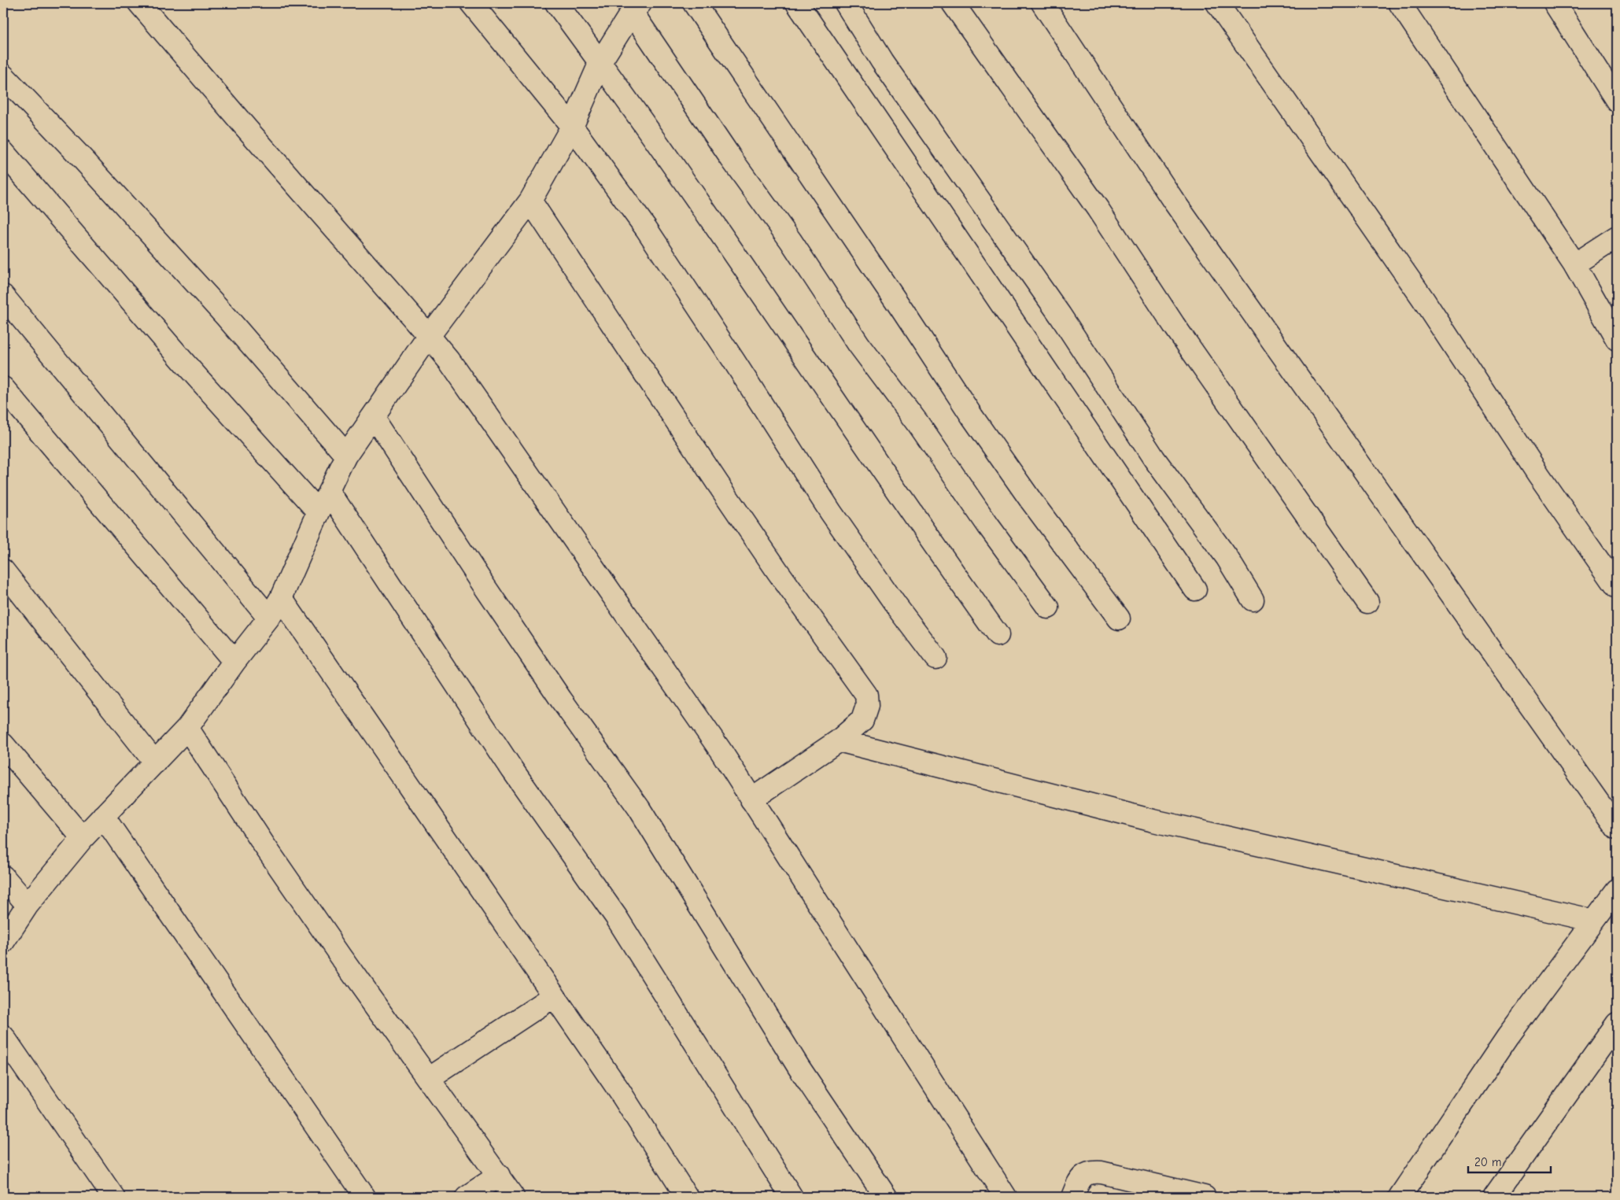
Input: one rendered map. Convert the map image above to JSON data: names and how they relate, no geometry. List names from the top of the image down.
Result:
{
  "scale_bar": "20 m"
}
